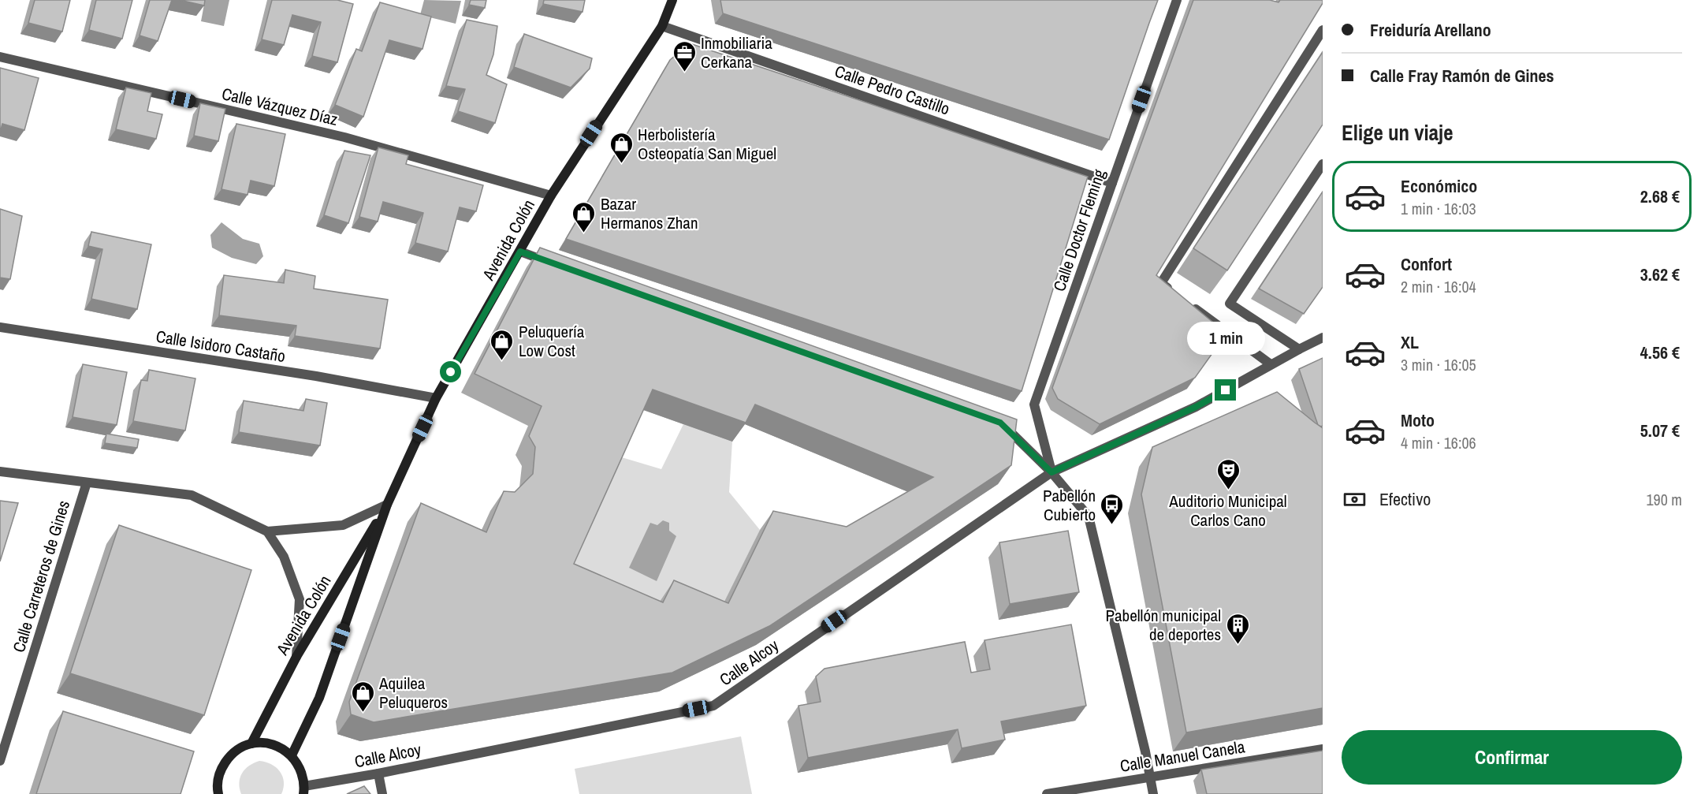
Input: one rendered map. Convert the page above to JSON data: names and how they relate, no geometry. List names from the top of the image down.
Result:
{
  "streets": {
    "main road": ["Avenida Colón"],
    "street": [
      "Calle Pedro Castillo",
      "Calle Vázquez Díaz",
      "Calle Doctor Fleming",
      "Calle Isidoro Castaño",
      "Calle Carreteros de Gines",
      "Calle Alcoy",
      "Calle Manuel Canela"
    ]
  },
  "crossings": [
    ["Calle Pedro Castillo", "Calle Doctor Fleming"],
    ["Calle Pedro Castillo", "Avenida Colón"],
    ["Calle Vázquez Díaz", "Avenida Colón"],
    ["Calle Doctor Fleming", "Calle Alcoy"],
    ["Avenida Colón", "Calle Isidoro Castaño"]
  ],
  "places": {
    "office": ["Inmobiliaria Cerkana"],
    "shop": [
      "Herbolistería Osteopatía San Miguel",
      "Bazar Hermanos Zhan",
      "Peluquería Low Cost",
      "Aquilea Peluqueros"
    ],
    "theatre": ["Auditorio Municipal Carlos Cano"],
    "bus stop": ["Pabellón Cubierto"],
    "building": ["Pabellón municipal de deportes"]
  },
  "page": {
    "banner": ["Freiduría Arellano", "Calle Fray Ramón de Gines"],
    "heading": "Elige un viaje",
    "list": [
      {
        "name": "Económico",
        "note": "1 min · 16:03",
        "value": "2.68 €"
      },
      {
        "name": "Confort",
        "note": "2 min · 16:04",
        "value": "3.62 €"
      },
      {
        "name": "XL",
        "note": "3 min · 16:05",
        "value": "4.56 €"
      },
      {
        "name": "Moto",
        "note": "4 min · 16:06",
        "value": "5.07 €"
      }
    ],
    "bubble": "1 min",
    "pay": ["Efectivo", "190 m"],
    "buttons": "Confirmar"
  }
}
